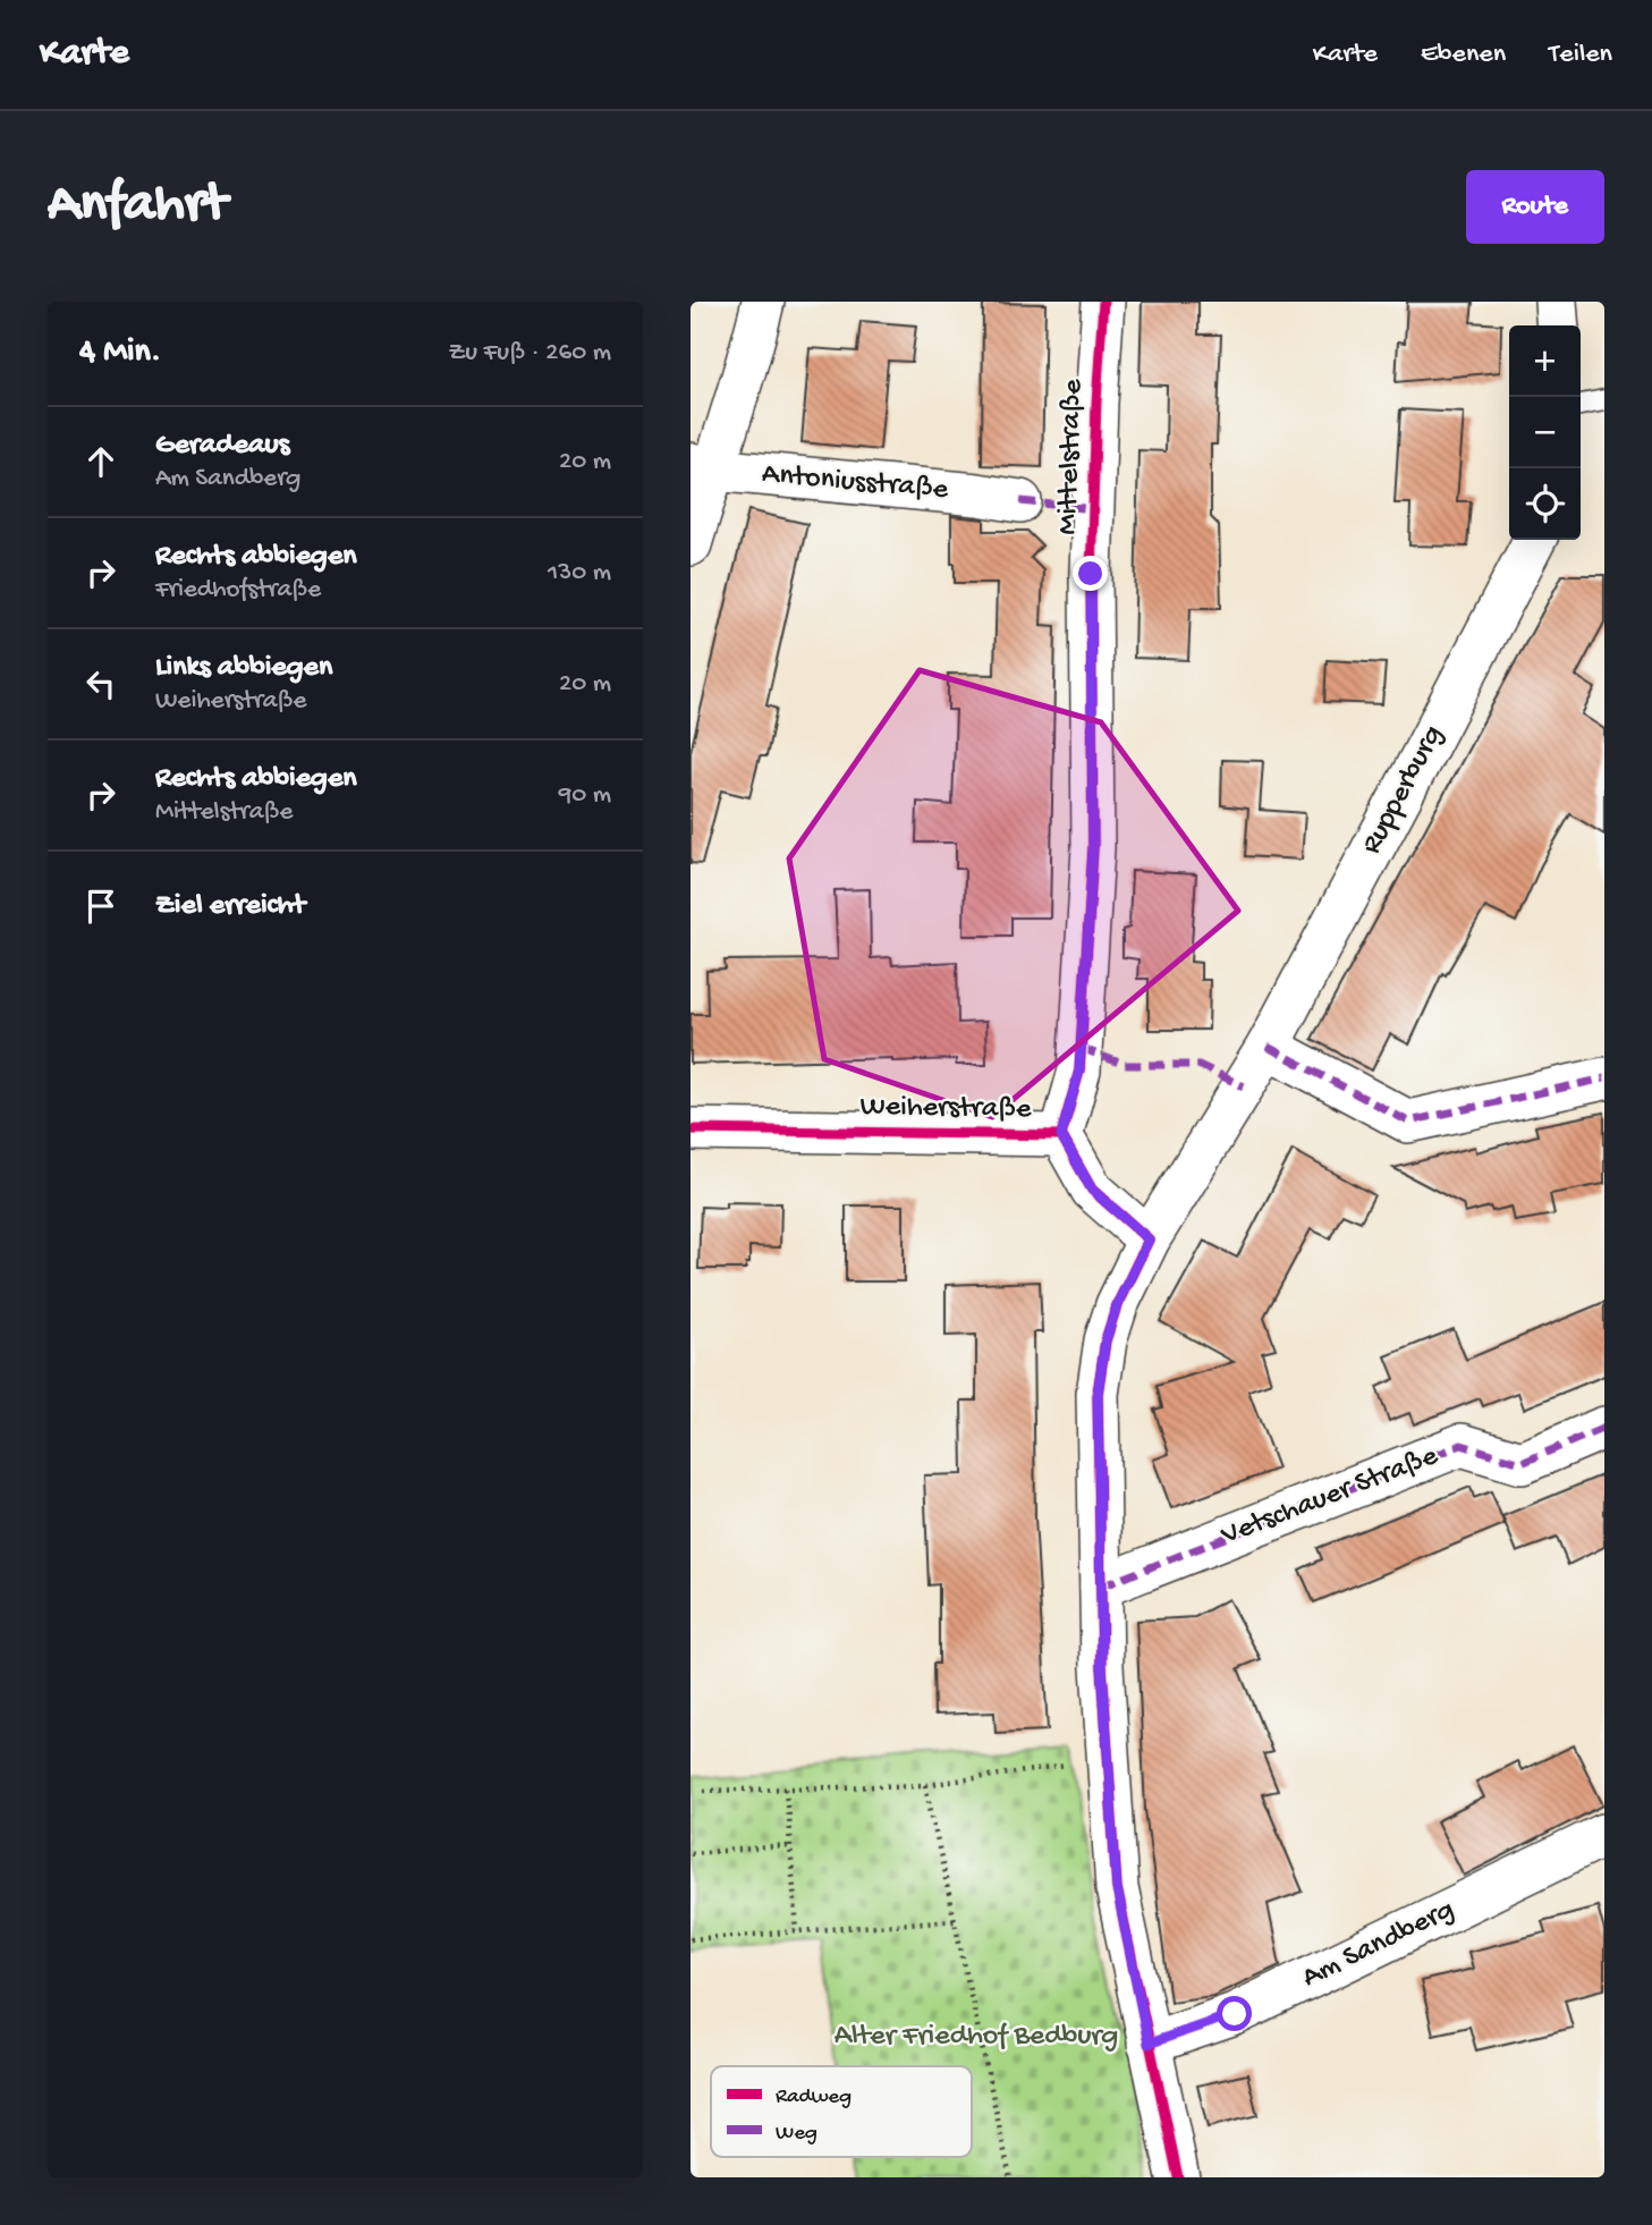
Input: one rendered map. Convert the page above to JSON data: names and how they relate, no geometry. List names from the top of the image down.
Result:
{
  "streets": {
    "street": [
      "Mittelstraße",
      "Antoniusstraße",
      "Rupperburg",
      "Weiherstraße",
      "Vetschauer Straße",
      "Am Sandberg"
    ]
  },
  "crossings": [
    ["Mittelstraße", "Weiherstraße"],
    ["Rupperburg", "Weiherstraße"],
    ["Rupperburg", "Vetschauer Straße"],
    ["Rupperburg", "Am Sandberg"]
  ],
  "parks": ["Alter Friedhof Bedburg"],
  "legend": ["Radweg", "Weg"],
  "page": {
    "header": "Karte",
    "nav": ["Karte", "Ebenen", "Teilen"],
    "buttons": "Route",
    "title": "Anfahrt",
    "heading": ["4 Min.", "Zu Fuß · 260 m"],
    "map_buttons": ["+", "−"],
    "list": [
      ["Geradeaus", "Am Sandberg", "20 m"],
      ["Rechts abbiegen", "Friedhofstraße", "130 m"],
      ["Links abbiegen", "Weiherstraße", "20 m"],
      ["Rechts abbiegen", "Mittelstraße", "90 m"],
      "Ziel erreicht"
    ]
  }
}
